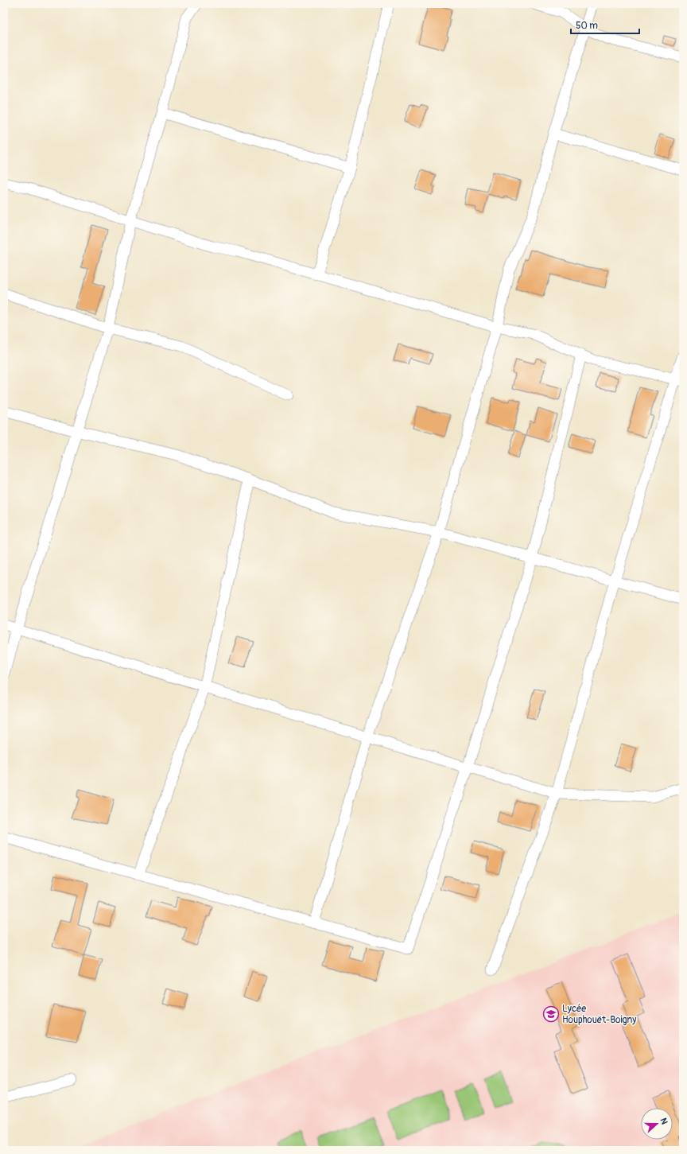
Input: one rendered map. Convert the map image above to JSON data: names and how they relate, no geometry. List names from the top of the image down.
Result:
{
  "places": {
    "school or university": ["Lycée Houphouët-Boigny"]
  },
  "scale_bar": "50 m",
  "north": "right"
}
